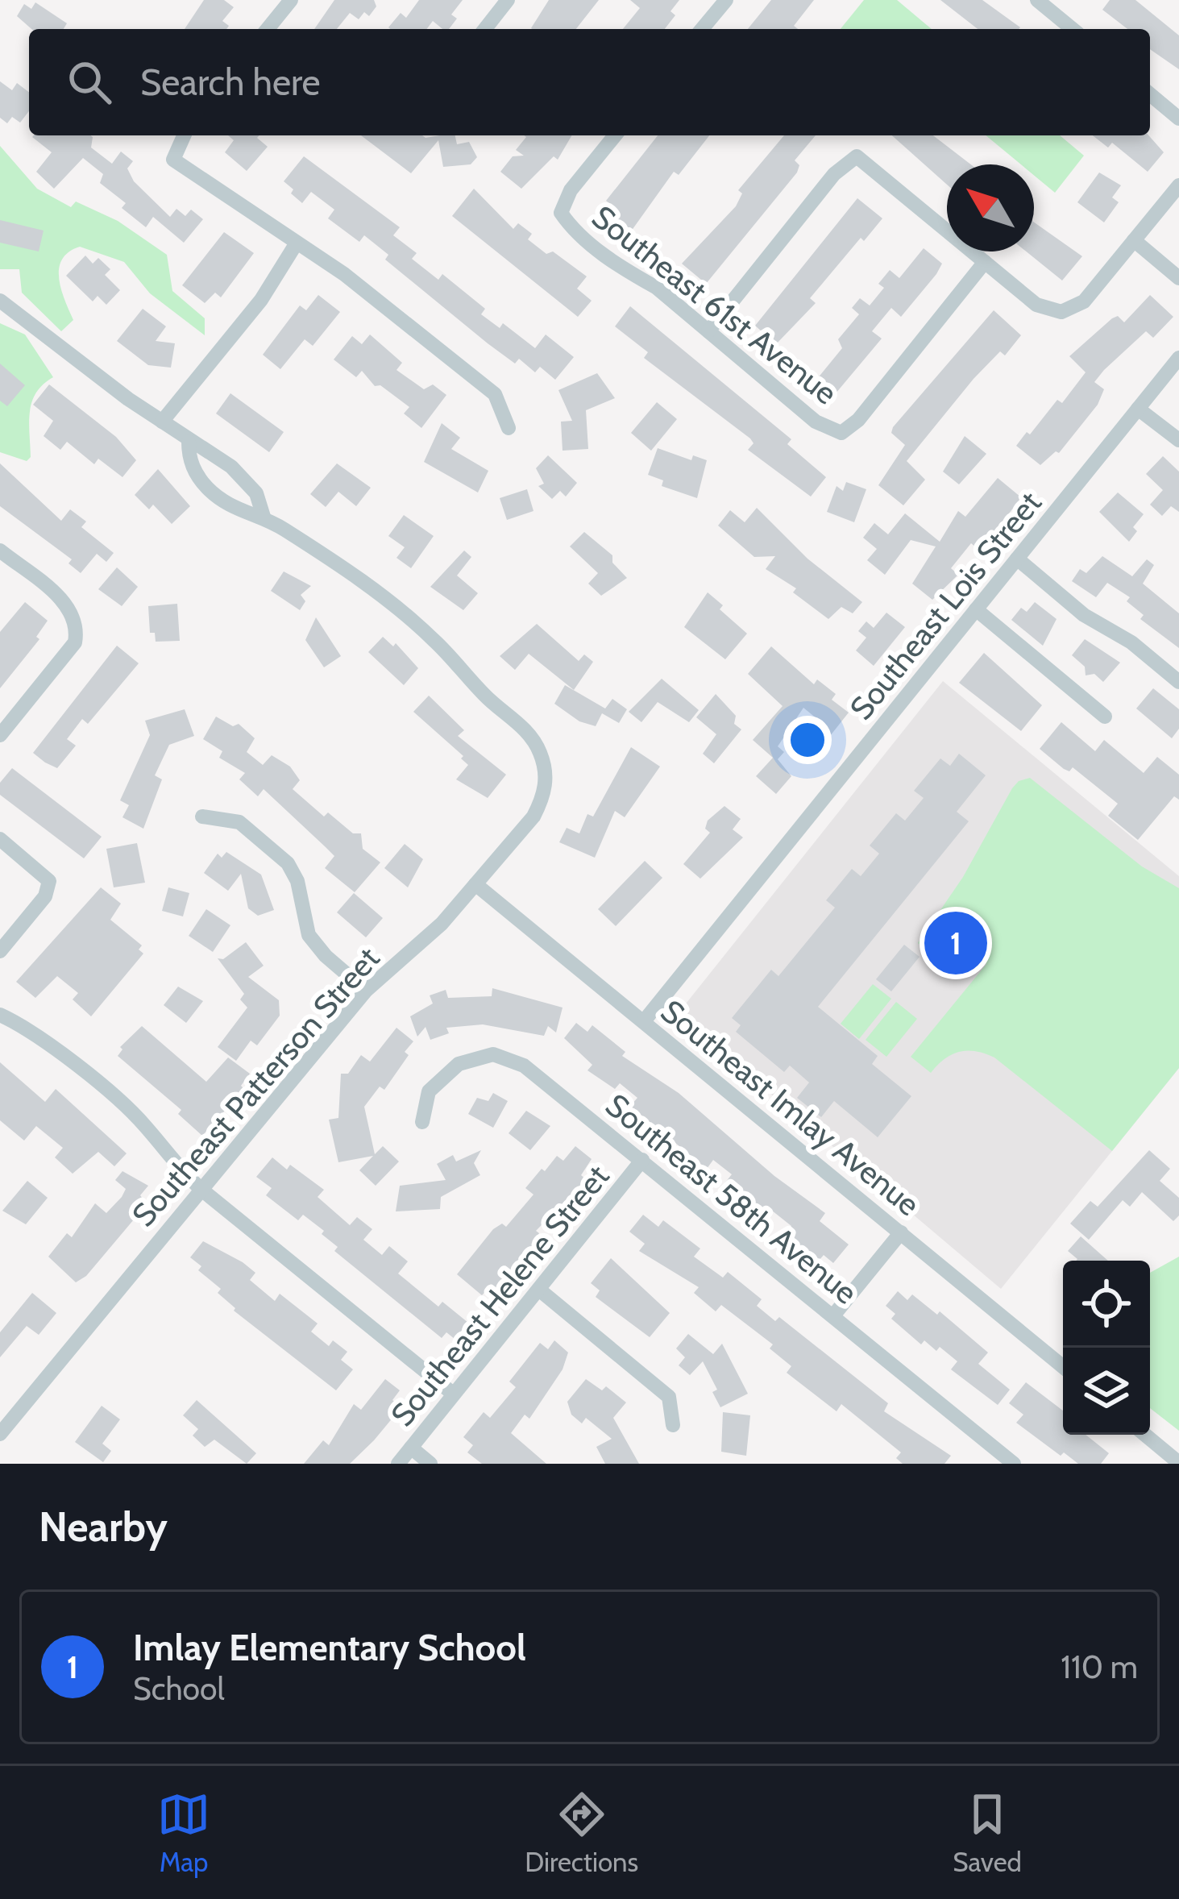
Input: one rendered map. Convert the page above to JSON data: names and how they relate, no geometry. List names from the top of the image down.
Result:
{
  "streets": {
    "street": [
      "Southeast 61st Avenue",
      "Southeast Lois Street",
      "Southeast Patterson Street",
      "Southeast Imlay Avenue",
      "Southeast 58th Avenue",
      "Southeast Helene Street"
    ]
  },
  "crossings": [
    ["Southeast Lois Street", "Southeast Imlay Avenue"],
    ["Southeast Patterson Street", "Southeast Imlay Avenue"],
    ["Southeast 58th Avenue", "Southeast Helene Street"]
  ],
  "north": "top left",
  "page": {
    "search": "Search here",
    "pins": "1",
    "heading": "Nearby",
    "list": [
      {
        "mark": "1",
        "name": "Imlay Elementary School",
        "note": "School",
        "value": "110 m"
      }
    ],
    "nav": ["Map", "Directions", "Saved"]
  }
}
